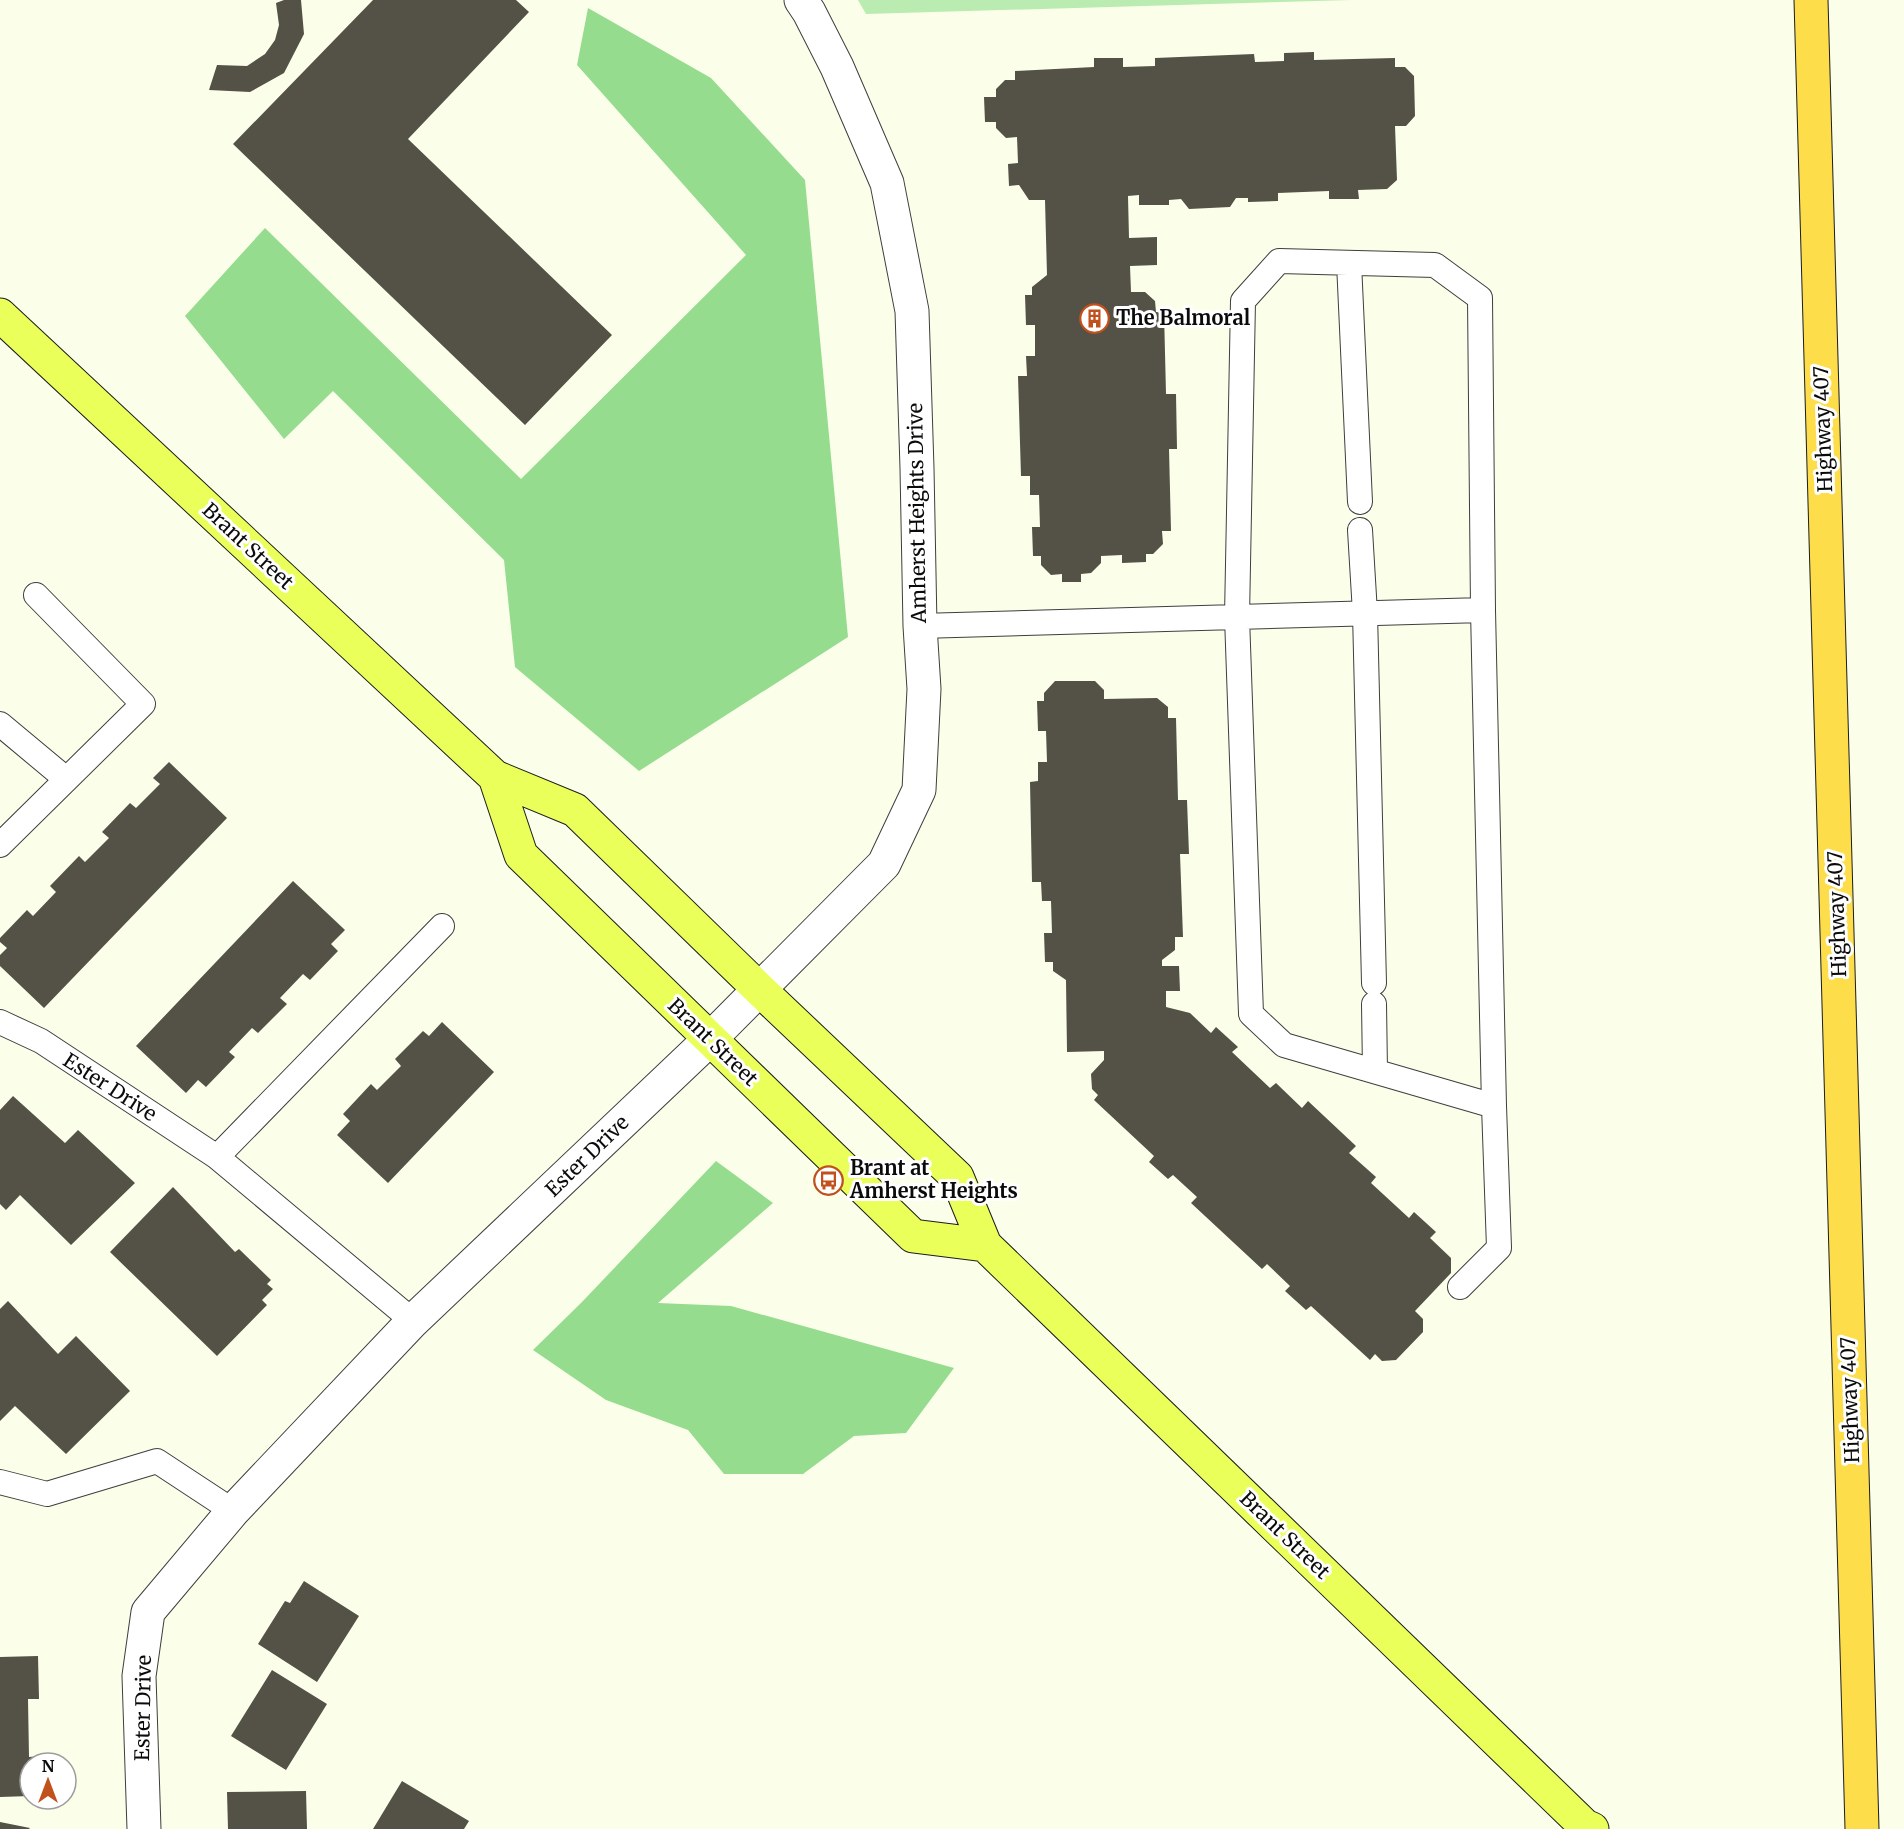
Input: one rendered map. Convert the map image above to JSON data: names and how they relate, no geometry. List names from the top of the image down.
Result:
{
  "streets": {
    "highway": ["Highway 407"],
    "main road": ["Brant Street"],
    "street": ["Amherst Heights Drive", "Ester Drive"]
  },
  "crossings": [
    ["Amherst Heights Drive", "Brant Street"],
    ["Amherst Heights Drive", "Ester Drive"],
    ["Brant Street", "Ester Drive"]
  ],
  "places": {
    "building": ["The Balmoral"],
    "bus stop": ["Brant at Amherst Heights"]
  },
  "north": "top"
}
